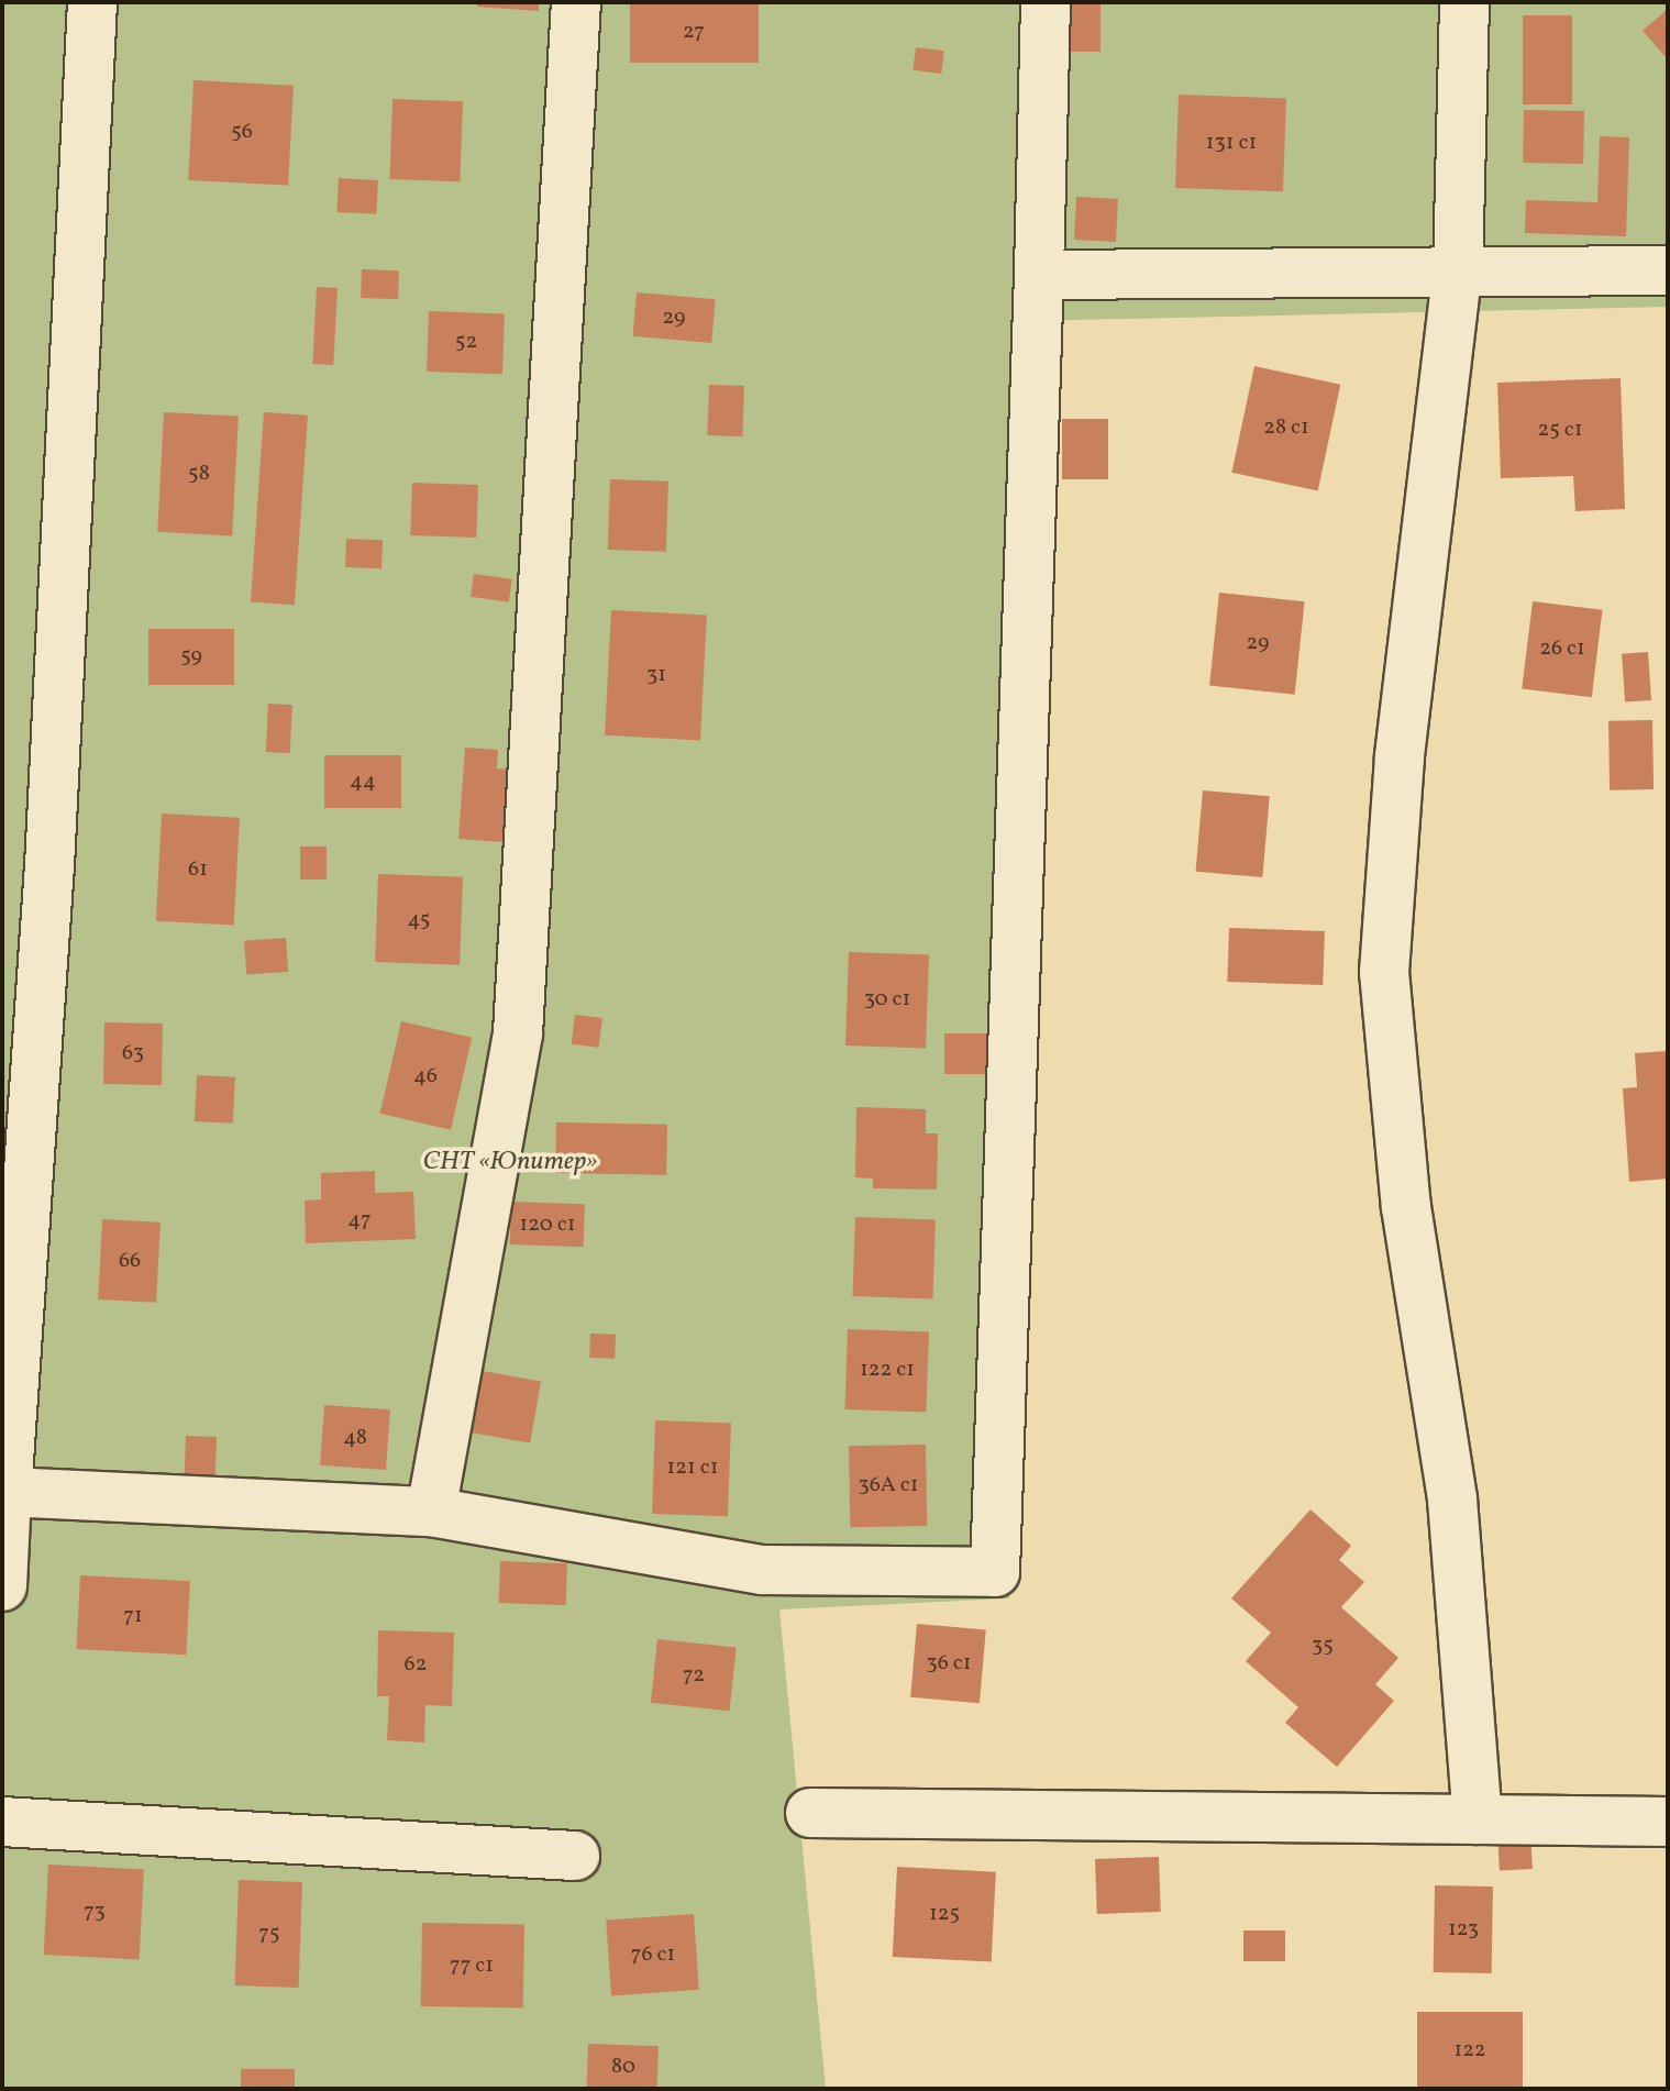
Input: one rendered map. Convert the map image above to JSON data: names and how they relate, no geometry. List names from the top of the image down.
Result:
{
  "parks": ["СНТ «Юпитер»"],
  "house_numbers": [
    "27",
    "56",
    "131 с1",
    "29",
    "52",
    "28 с1",
    "25 с1",
    "58",
    "29",
    "26 с1",
    "59",
    "31",
    "44",
    "61",
    "45",
    "30 с1",
    "63",
    "46",
    "47",
    "120 с1",
    "66",
    "122 с1",
    "48",
    "121 с1",
    "36А с1",
    "71",
    "35",
    "36 с1",
    "62",
    "72",
    "73",
    "125",
    "123",
    "75",
    "76 с1",
    "77 с1",
    "122",
    "80"
  ]
}
